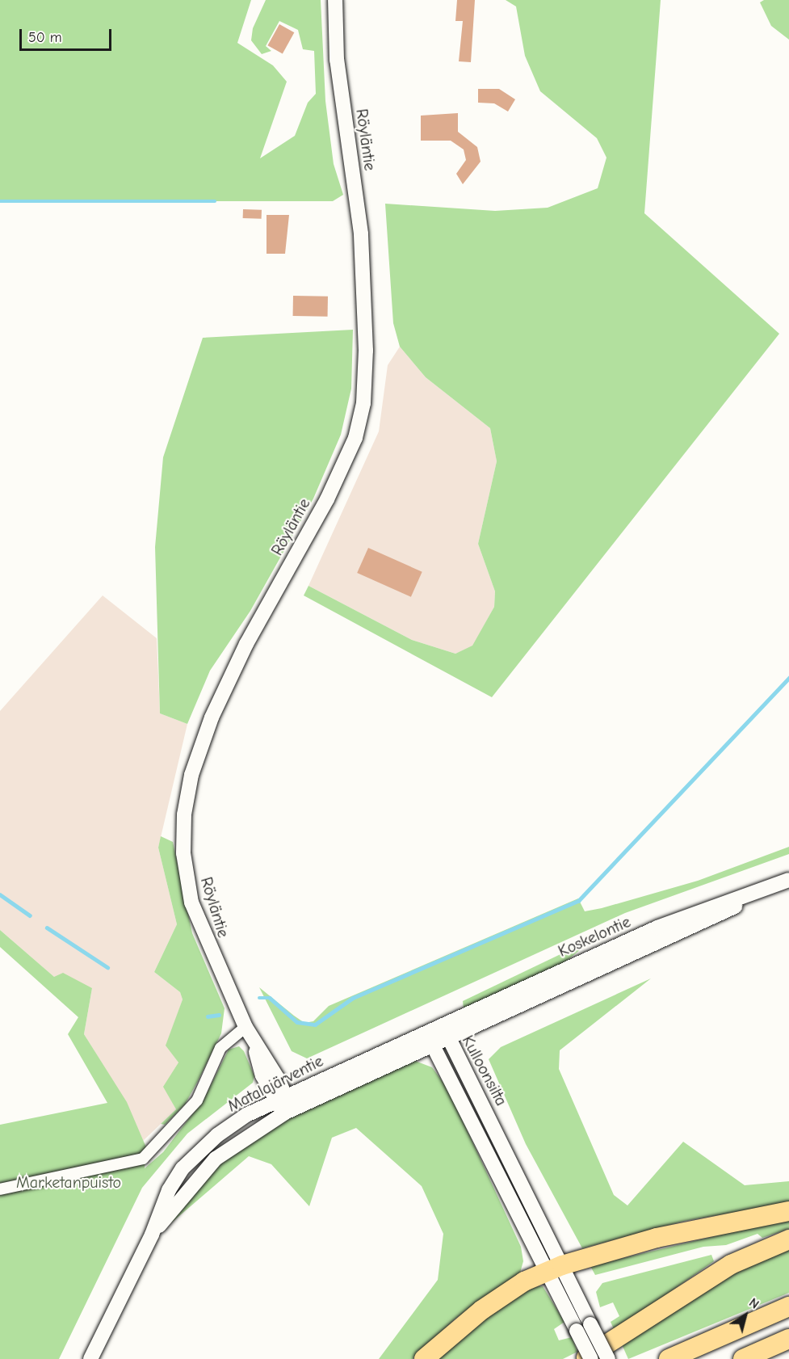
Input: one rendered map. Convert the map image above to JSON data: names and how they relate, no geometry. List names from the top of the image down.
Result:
{
  "streets": {
    "main road": [
      "Röyläntie",
      "Koskelontie",
      "Kulloonsilta",
      "Matalajärventie"
    ]
  },
  "crossings": [
    ["Röyläntie", "Matalajärventie"],
    ["Koskelontie", "Kulloonsilta"],
    ["Koskelontie", "Matalajärventie"],
    ["Kulloonsilta", "Matalajärventie"]
  ],
  "parks": ["Marketanpuisto"],
  "scale_bar": "50 m",
  "north": "top right"
}
